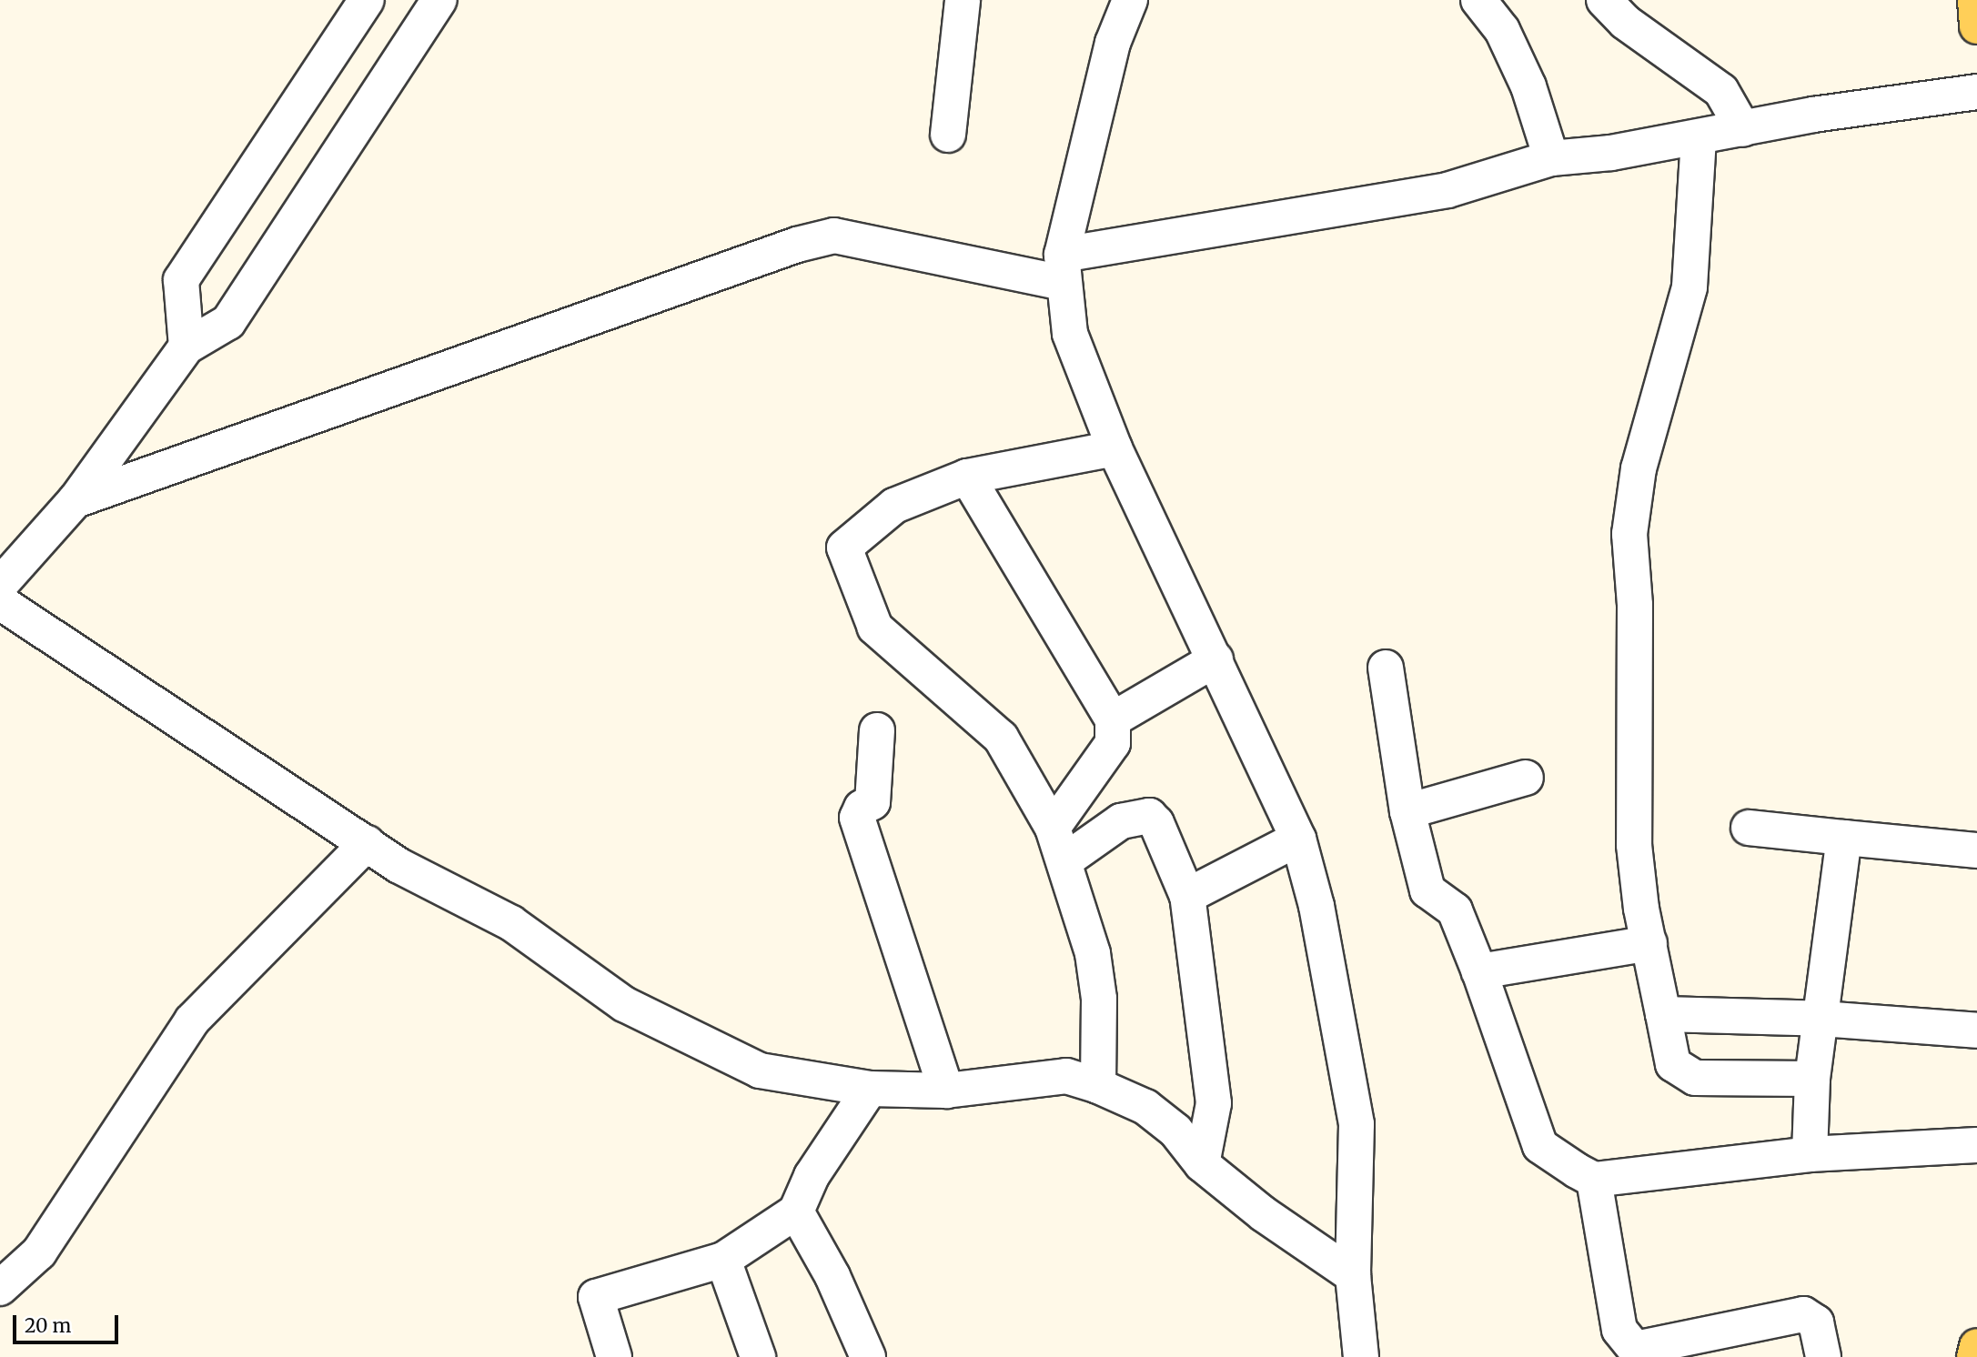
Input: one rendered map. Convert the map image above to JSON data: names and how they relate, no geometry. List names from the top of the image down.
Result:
{
  "scale_bar": "20 m"
}
